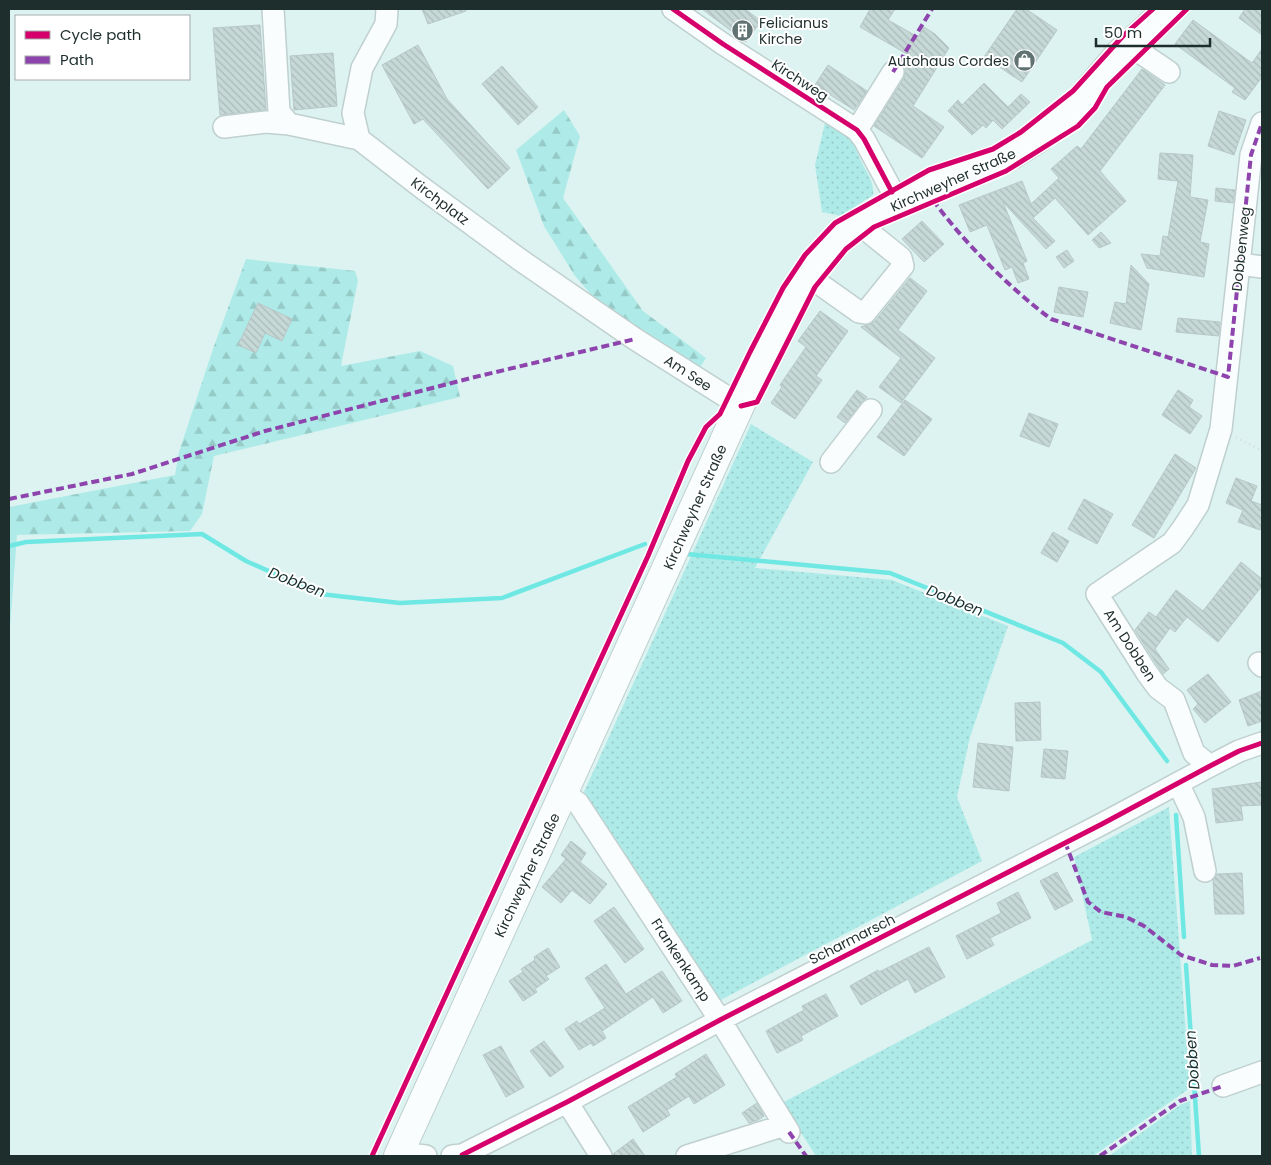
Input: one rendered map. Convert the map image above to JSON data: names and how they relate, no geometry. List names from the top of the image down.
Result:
{
  "streets": {
    "main road": ["Kirchweyher Straße"],
    "street": [
      "Kirchweg",
      "Kirchplatz",
      "Dobbenweg",
      "Am See",
      "Am Dobben",
      "Scharmarsch",
      "Frankenkamp"
    ]
  },
  "crossings": [
    ["Kirchweg", "Kirchweyher Straße"],
    ["Kirchweyher Straße", "Am See"],
    ["Kirchweyher Straße", "Frankenkamp"],
    ["Kirchplatz", "Am See"],
    ["Dobbenweg", "Am Dobben"],
    ["Am Dobben", "Scharmarsch"],
    ["Scharmarsch", "Frankenkamp"]
  ],
  "water": ["Dobben"],
  "places": {
    "building": ["Felicianus Kirche"],
    "shop": ["Autohaus Cordes"]
  },
  "legend": ["Cycle path", "Path"],
  "scale_bar": "50 m"
}
